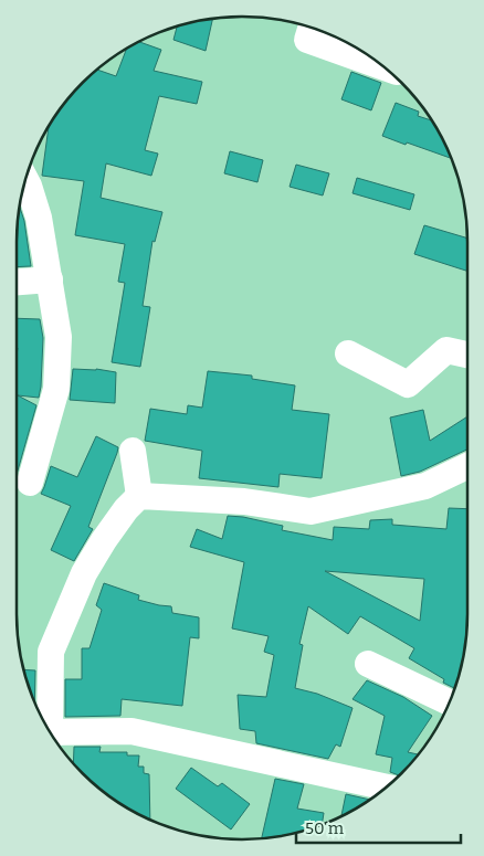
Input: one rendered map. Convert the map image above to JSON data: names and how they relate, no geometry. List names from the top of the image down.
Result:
{
  "scale_bar": "50 m"
}
